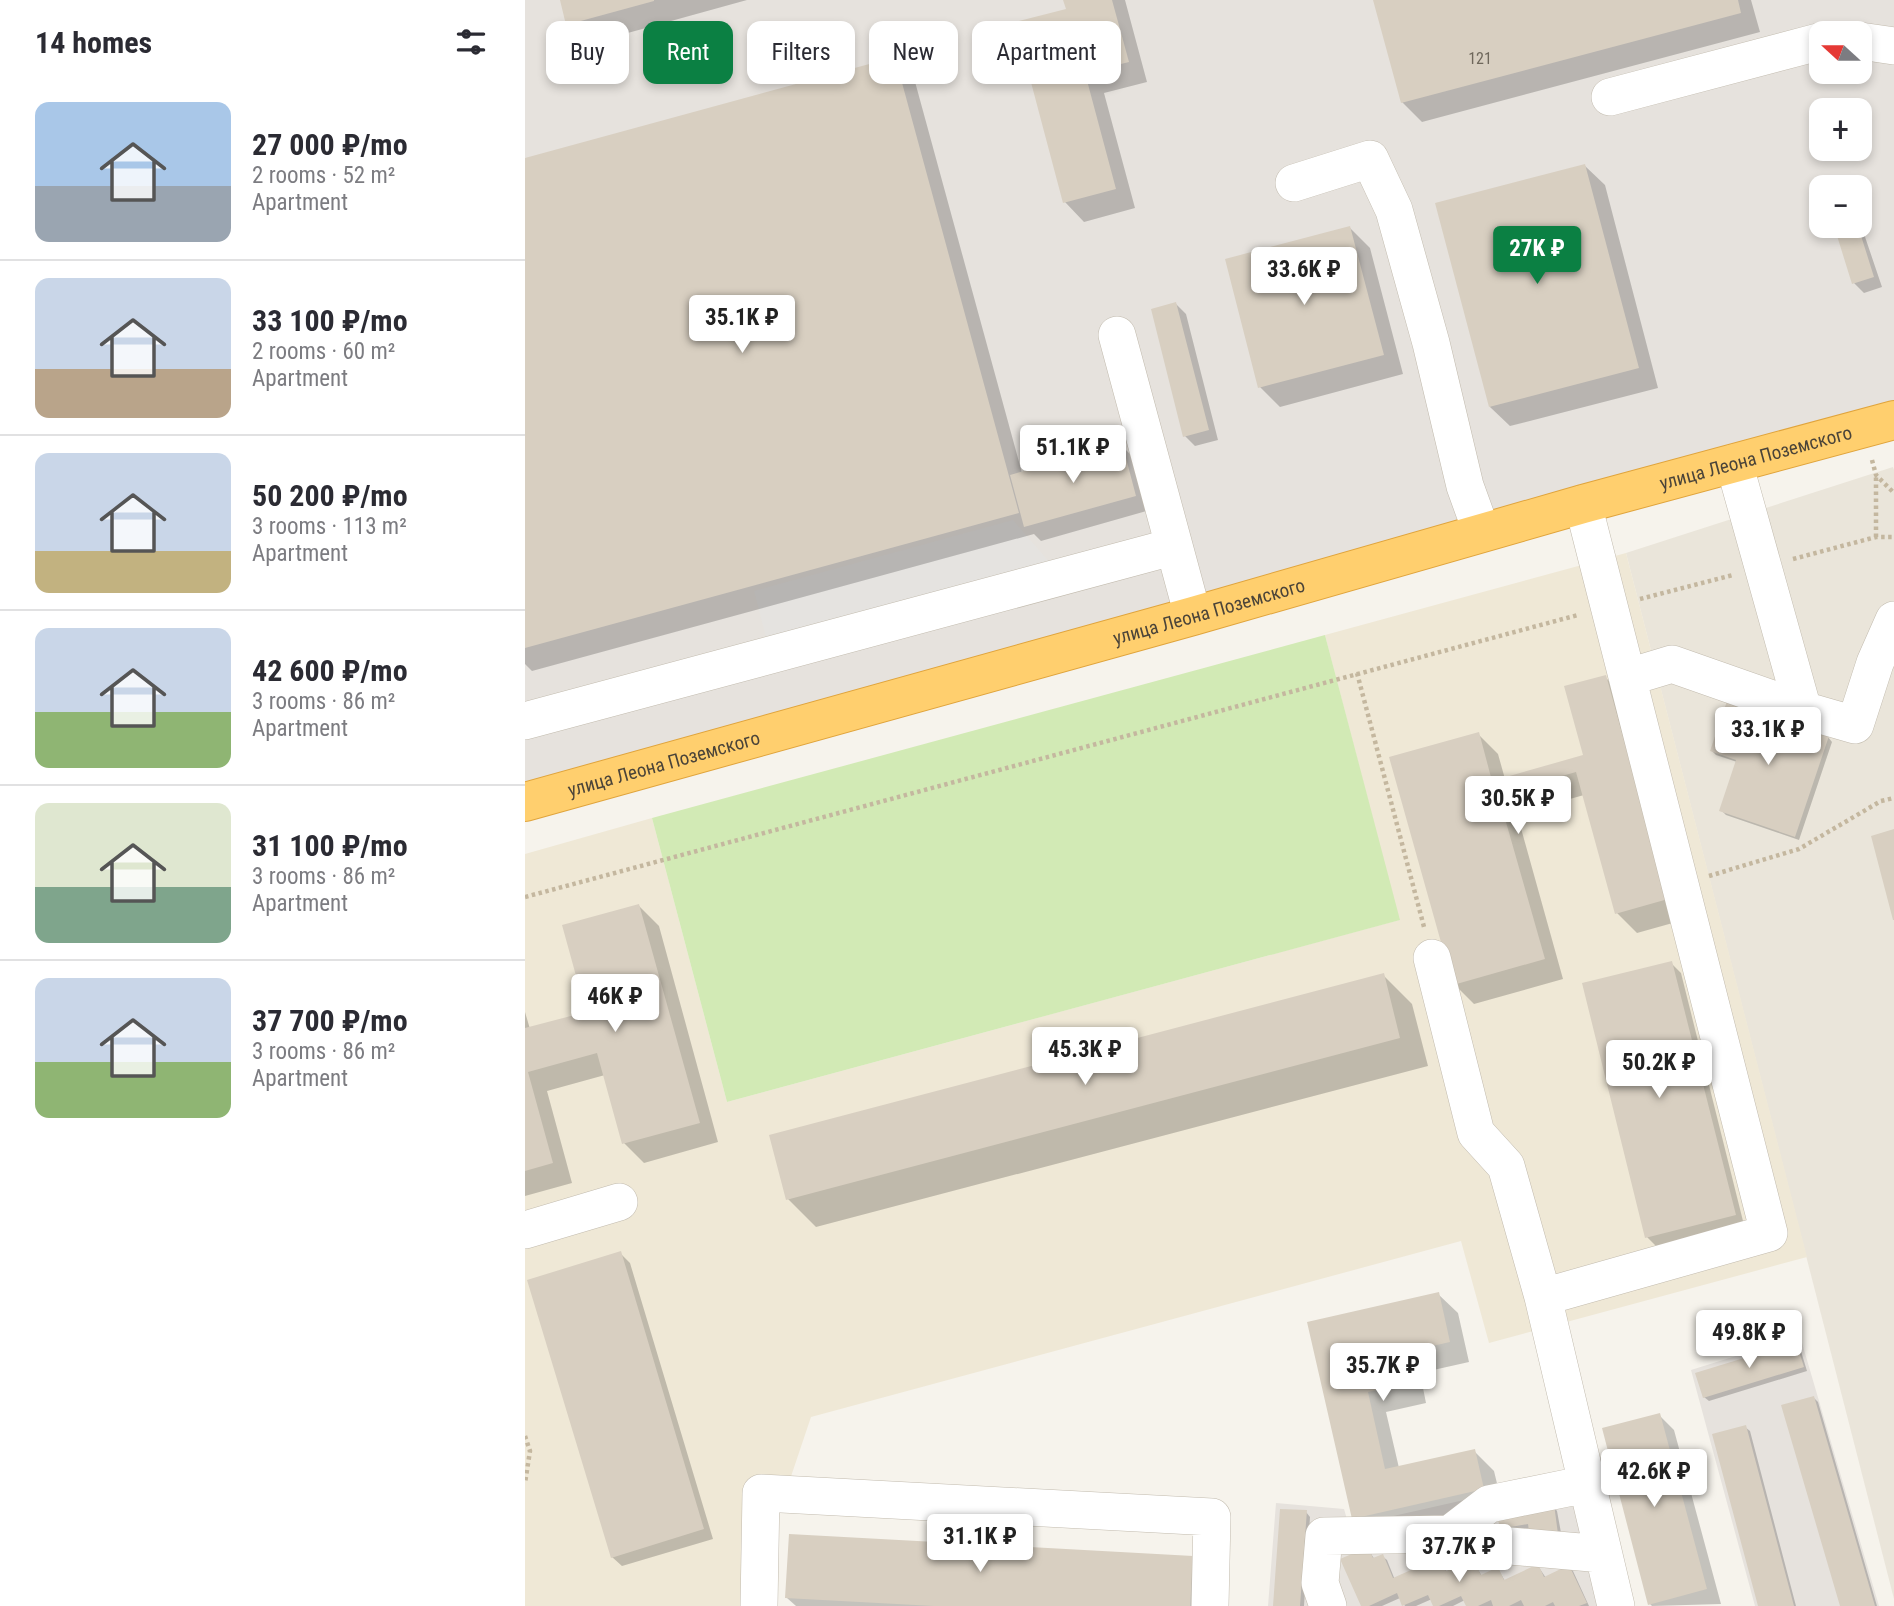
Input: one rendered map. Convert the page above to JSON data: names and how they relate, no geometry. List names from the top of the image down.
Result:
{
  "streets": {
    "highway": ["улица Леона Поземского"]
  },
  "house_numbers": ["121"],
  "north": "left",
  "page": {
    "heading": "14 homes",
    "map_buttons": ["+", "−"],
    "chip": [
      "Buy",
      "Rent",
      "Filters",
      "New",
      "Apartment"
    ],
    "list": [
      {
        "name": "27 000 ₽/mo",
        "note": "2 rooms · 52 m² · Apartment"
      },
      {
        "name": "33 100 ₽/mo",
        "note": "2 rooms · 60 m² · Apartment"
      },
      {
        "name": "50 200 ₽/mo",
        "note": "3 rooms · 113 m² · Apartment"
      },
      {
        "name": "42 600 ₽/mo",
        "note": "3 rooms · 86 m² · Apartment"
      },
      {
        "name": "31 100 ₽/mo",
        "note": "3 rooms · 86 m² · Apartment"
      },
      {
        "name": "37 700 ₽/mo",
        "note": "3 rooms · 86 m² · Apartment"
      }
    ],
    "price": [
      "27K ₽",
      "33.6K ₽",
      "35.1K ₽",
      "51.1K ₽",
      "33.1K ₽",
      "30.5K ₽",
      "46K ₽",
      "45.3K ₽",
      "50.2K ₽",
      "49.8K ₽",
      "35.7K ₽",
      "42.6K ₽",
      "31.1K ₽",
      "37.7K ₽"
    ]
  }
}
